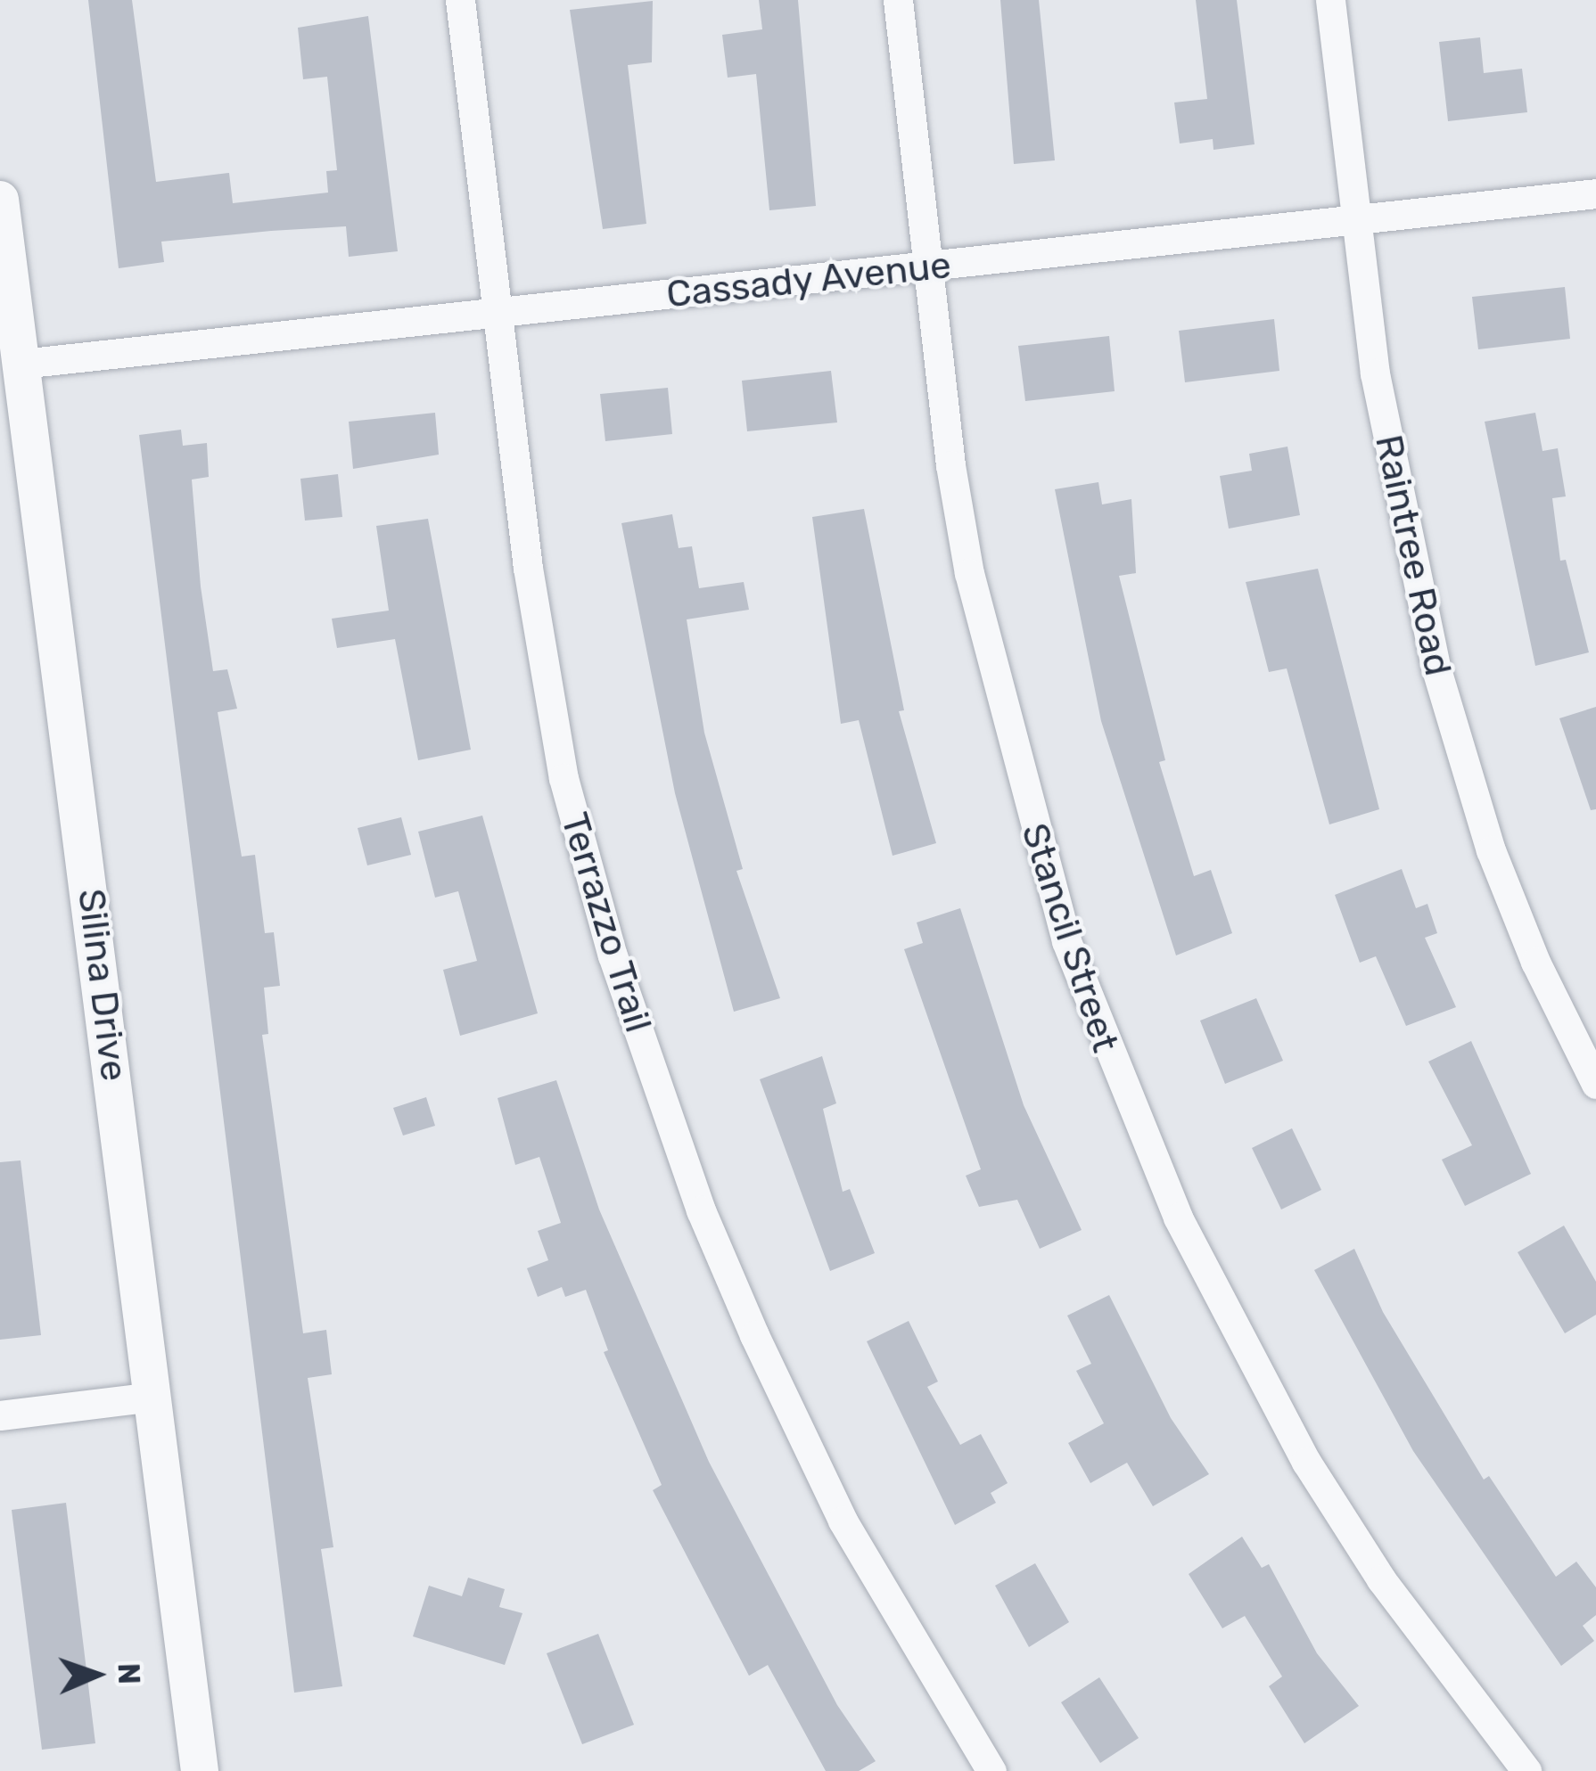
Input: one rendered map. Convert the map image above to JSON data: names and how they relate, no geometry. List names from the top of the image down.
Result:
{
  "streets": {
    "street": [
      "Cassady Avenue",
      "Raintree Road",
      "Terrazzo Trail",
      "Stancil Street",
      "Silina Drive"
    ]
  },
  "crossings": [
    ["Cassady Avenue", "Raintree Road"],
    ["Cassady Avenue", "Terrazzo Trail"],
    ["Cassady Avenue", "Stancil Street"],
    ["Cassady Avenue", "Silina Drive"]
  ],
  "north": "right"
}
